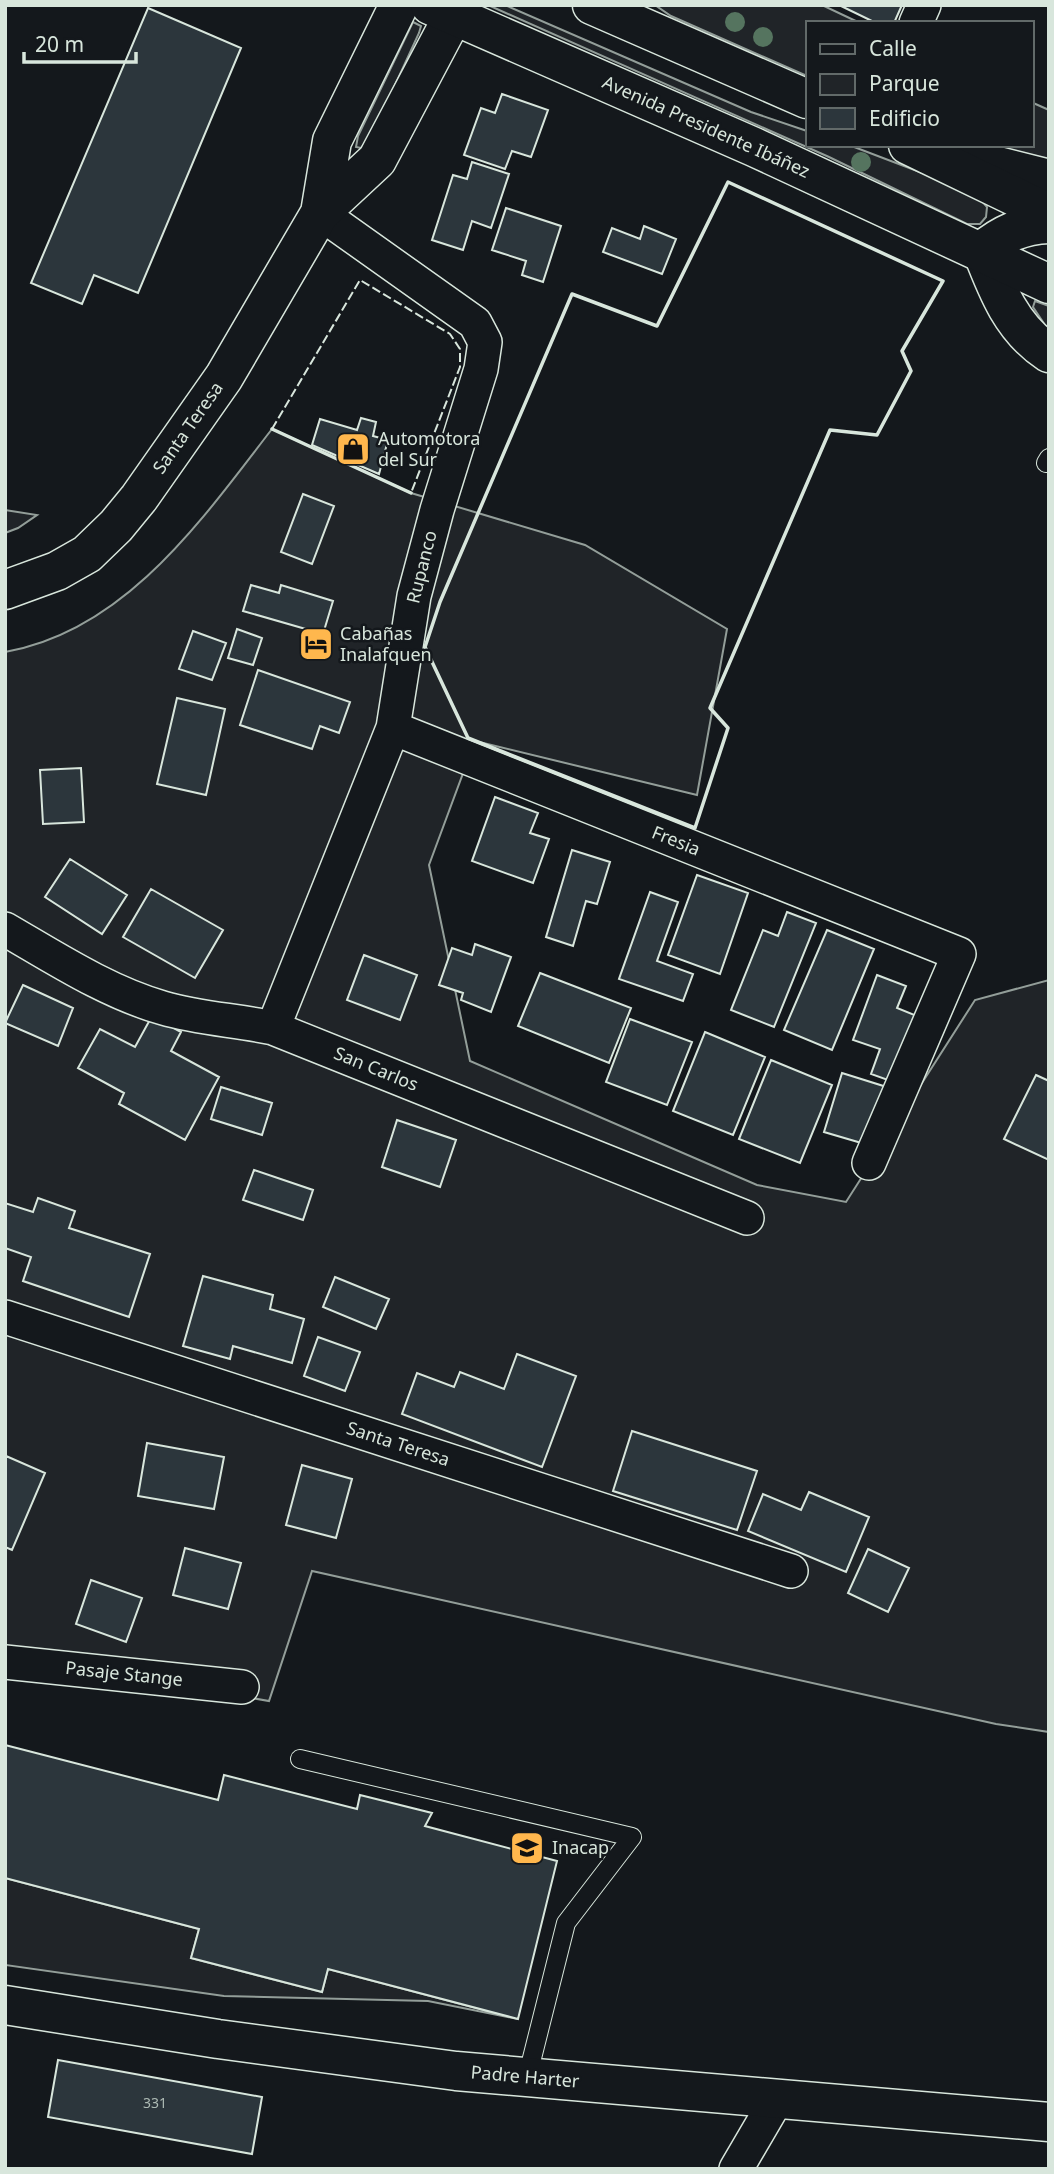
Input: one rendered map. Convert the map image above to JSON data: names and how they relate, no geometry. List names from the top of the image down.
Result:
{
  "streets": {
    "main road": ["Avenida Presidente Ibáñez", "Santa Teresa", "Padre Harter"],
    "street": [
      "Rupanco",
      "Fresia",
      "San Carlos",
      "Pasaje Stange"
    ]
  },
  "crossings": [
    ["Avenida Presidente Ibáñez", "Santa Teresa"],
    ["Santa Teresa", "Rupanco"],
    ["Rupanco", "Fresia"],
    ["Rupanco", "San Carlos"]
  ],
  "places": {
    "shop": ["Automotora del Sur"],
    "hotel": ["Cabañas Inalafquen"],
    "school or university": ["Inacap"]
  },
  "house_numbers": ["331"],
  "legend": ["Calle", "Parque", "Edificio"],
  "scale_bar": "20 m"
}
